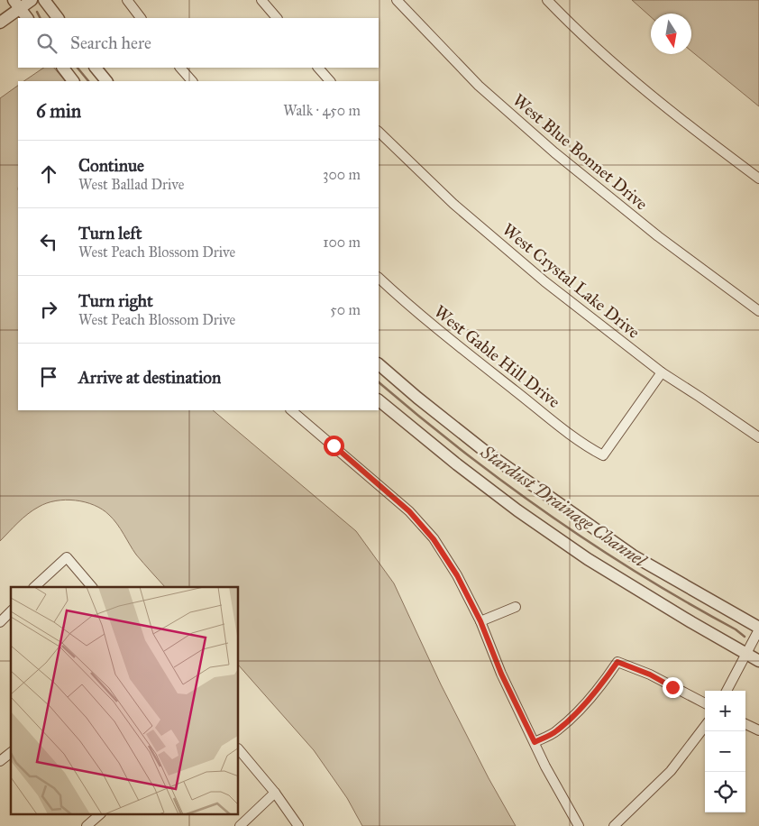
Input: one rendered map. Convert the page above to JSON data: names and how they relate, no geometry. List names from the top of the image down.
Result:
{
  "streets": {
    "street": ["West Blue Bonnet Drive", "West Crystal Lake Drive", "West Gable Hill Drive"]
  },
  "crossings": [
    ["West Crystal Lake Drive", "West Gable Hill Drive"]
  ],
  "water": ["Stardust Drainage Channel"],
  "north": "bottom",
  "page": {
    "search": "Search here",
    "heading": ["6 min", "Walk · 450 m"],
    "list": [
      ["Continue", "West Ballad Drive", "300 m"],
      ["Turn left", "West Peach Blossom Drive", "100 m"],
      ["Turn right", "West Peach Blossom Drive", "50 m"],
      "Arrive at destination"
    ],
    "map_buttons": ["+", "−"]
  }
}
